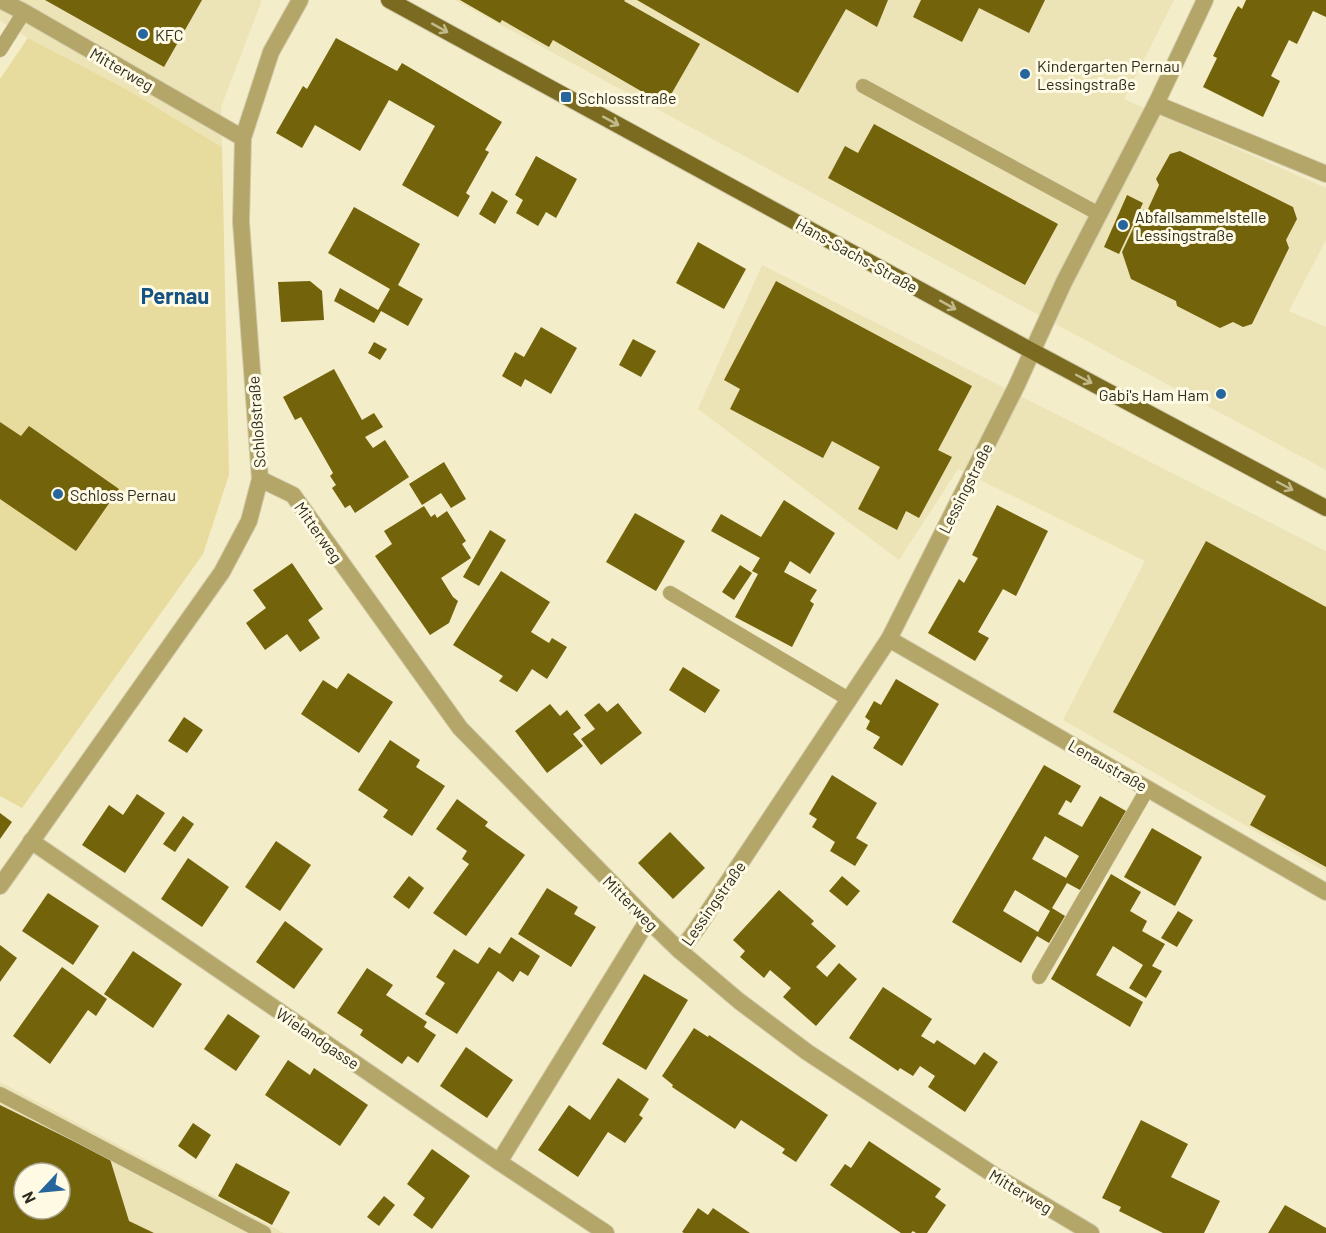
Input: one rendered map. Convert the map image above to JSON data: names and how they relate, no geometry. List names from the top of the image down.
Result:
{
  "streets": {
    "main road": ["Hans-Sachs-Straße"],
    "street": [
      "Mitterweg",
      "Schloßstraße",
      "Lessingstraße",
      "Lenaustraße",
      "Wielandgasse"
    ]
  },
  "crossings": [
    ["Mitterweg", "Schloßstraße"],
    ["Mitterweg", "Lessingstraße"],
    ["Hans-Sachs-Straße", "Lessingstraße"],
    ["Schloßstraße", "Wielandgasse"],
    ["Lessingstraße", "Lenaustraße"]
  ],
  "one_way": ["Hans-Sachs-Straße"],
  "districts": ["Pernau"],
  "places": {
    "other": [
      "KFC",
      "Kindergarten Pernau Lessingstraße",
      "Abfallsammelstelle Lessingstraße",
      "Gabi's Ham Ham",
      "Schloss Pernau"
    ],
    "transit": ["Schlossstraße"]
  },
  "north": "bottom left"
}
